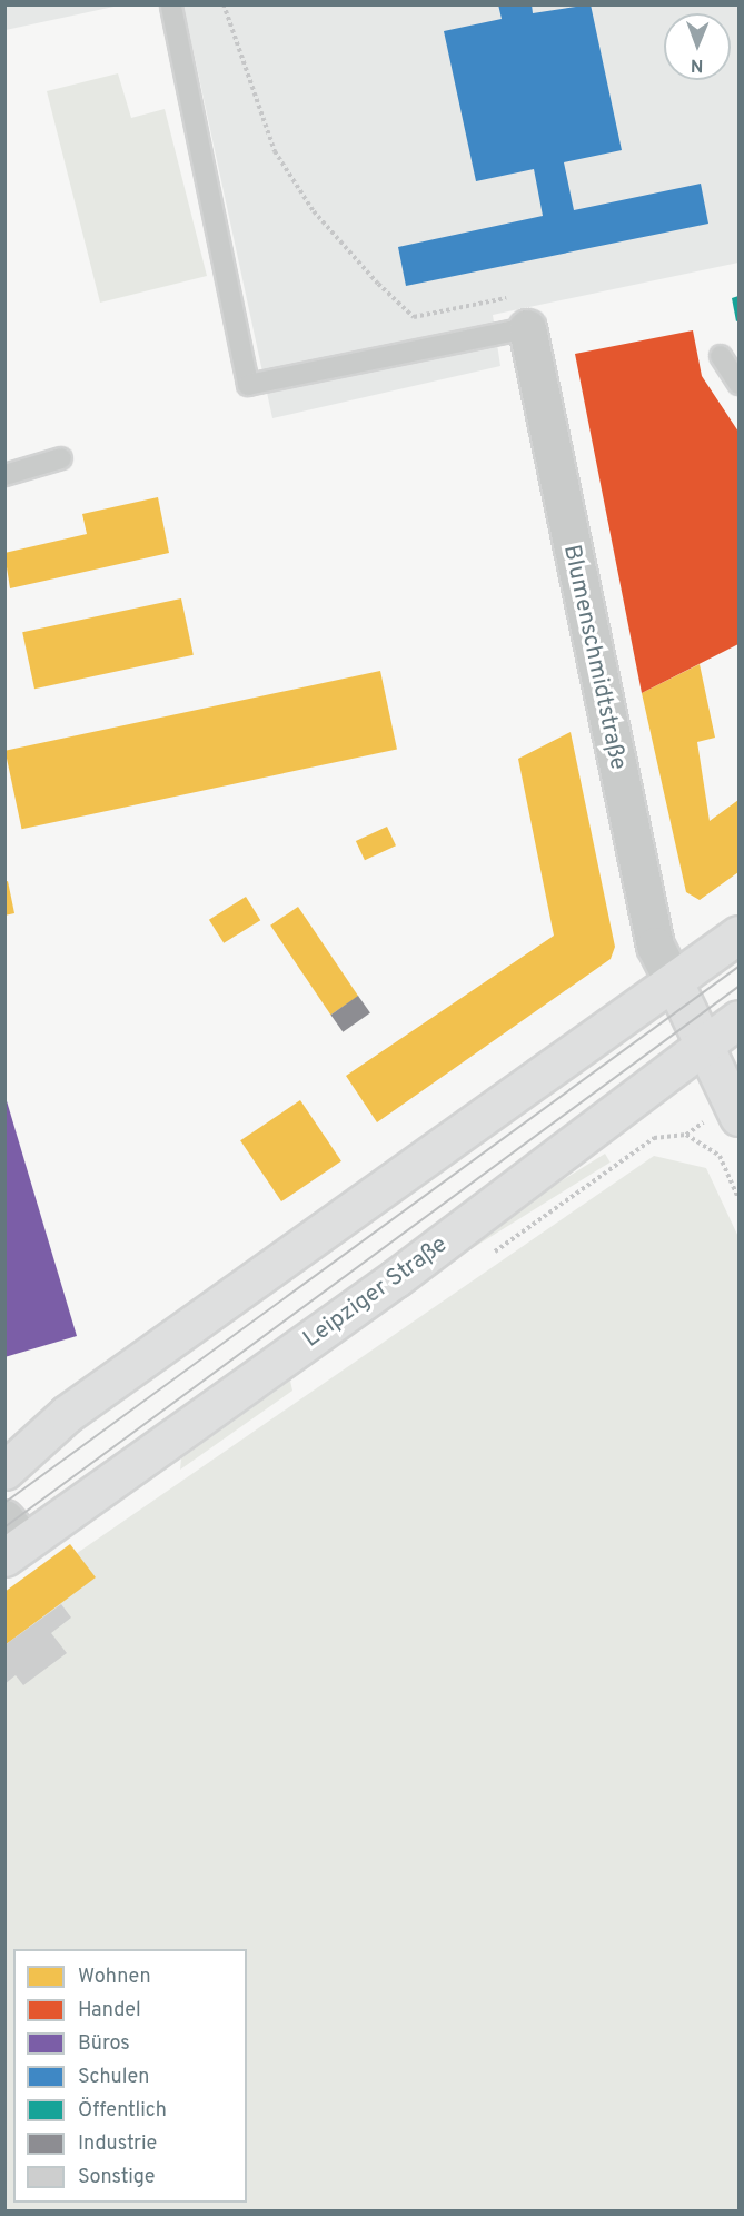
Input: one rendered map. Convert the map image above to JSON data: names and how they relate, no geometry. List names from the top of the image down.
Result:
{
  "streets": {
    "main road": ["Leipziger Straße"],
    "street": ["Blumenschmidtstraße"]
  },
  "legend": [
    "Wohnen",
    "Handel",
    "Büros",
    "Schulen",
    "Öffentlich",
    "Industrie",
    "Sonstige"
  ],
  "north": "bottom"
}
